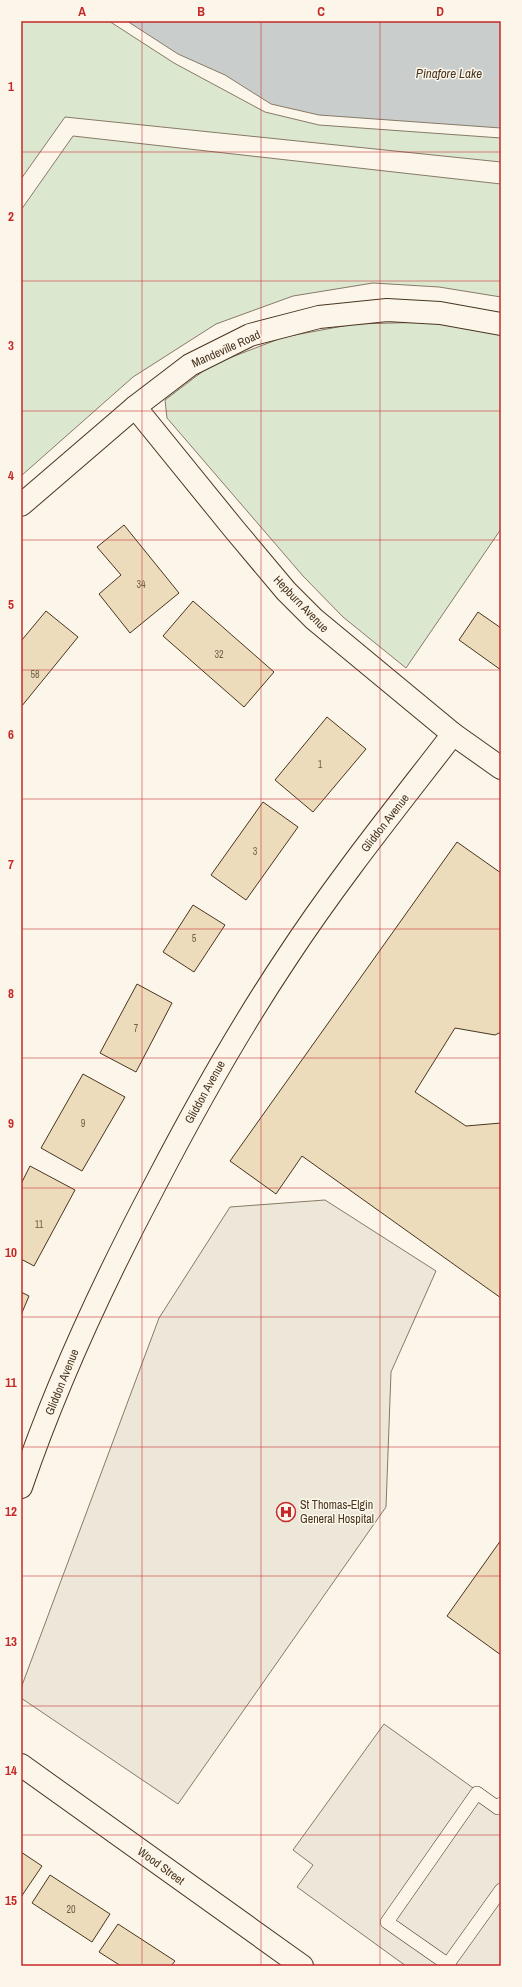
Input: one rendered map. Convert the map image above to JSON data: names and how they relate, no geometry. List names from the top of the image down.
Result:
{
  "streets": {
    "street": [
      "Mandeville Road",
      "Hepburn Avenue",
      "Gliddon Avenue",
      "Wood Street"
    ]
  },
  "crossings": [
    ["Mandeville Road", "Hepburn Avenue"],
    ["Hepburn Avenue", "Gliddon Avenue"]
  ],
  "water": ["Pinafore Lake"],
  "places": {
    "hospital": ["St Thomas-Elgin General Hospital"]
  },
  "house_numbers": [
    "34",
    "32",
    "58",
    "1",
    "3",
    "5",
    "7",
    "9",
    "11",
    "20"
  ],
  "grid": {
    "columns": [
      "A",
      "B",
      "C",
      "D"
    ],
    "rows": [
      "1",
      "2",
      "3",
      "4",
      "5",
      "6",
      "7",
      "8",
      "9",
      "10",
      "11",
      "12",
      "13",
      "14",
      "15"
    ]
  }
}
